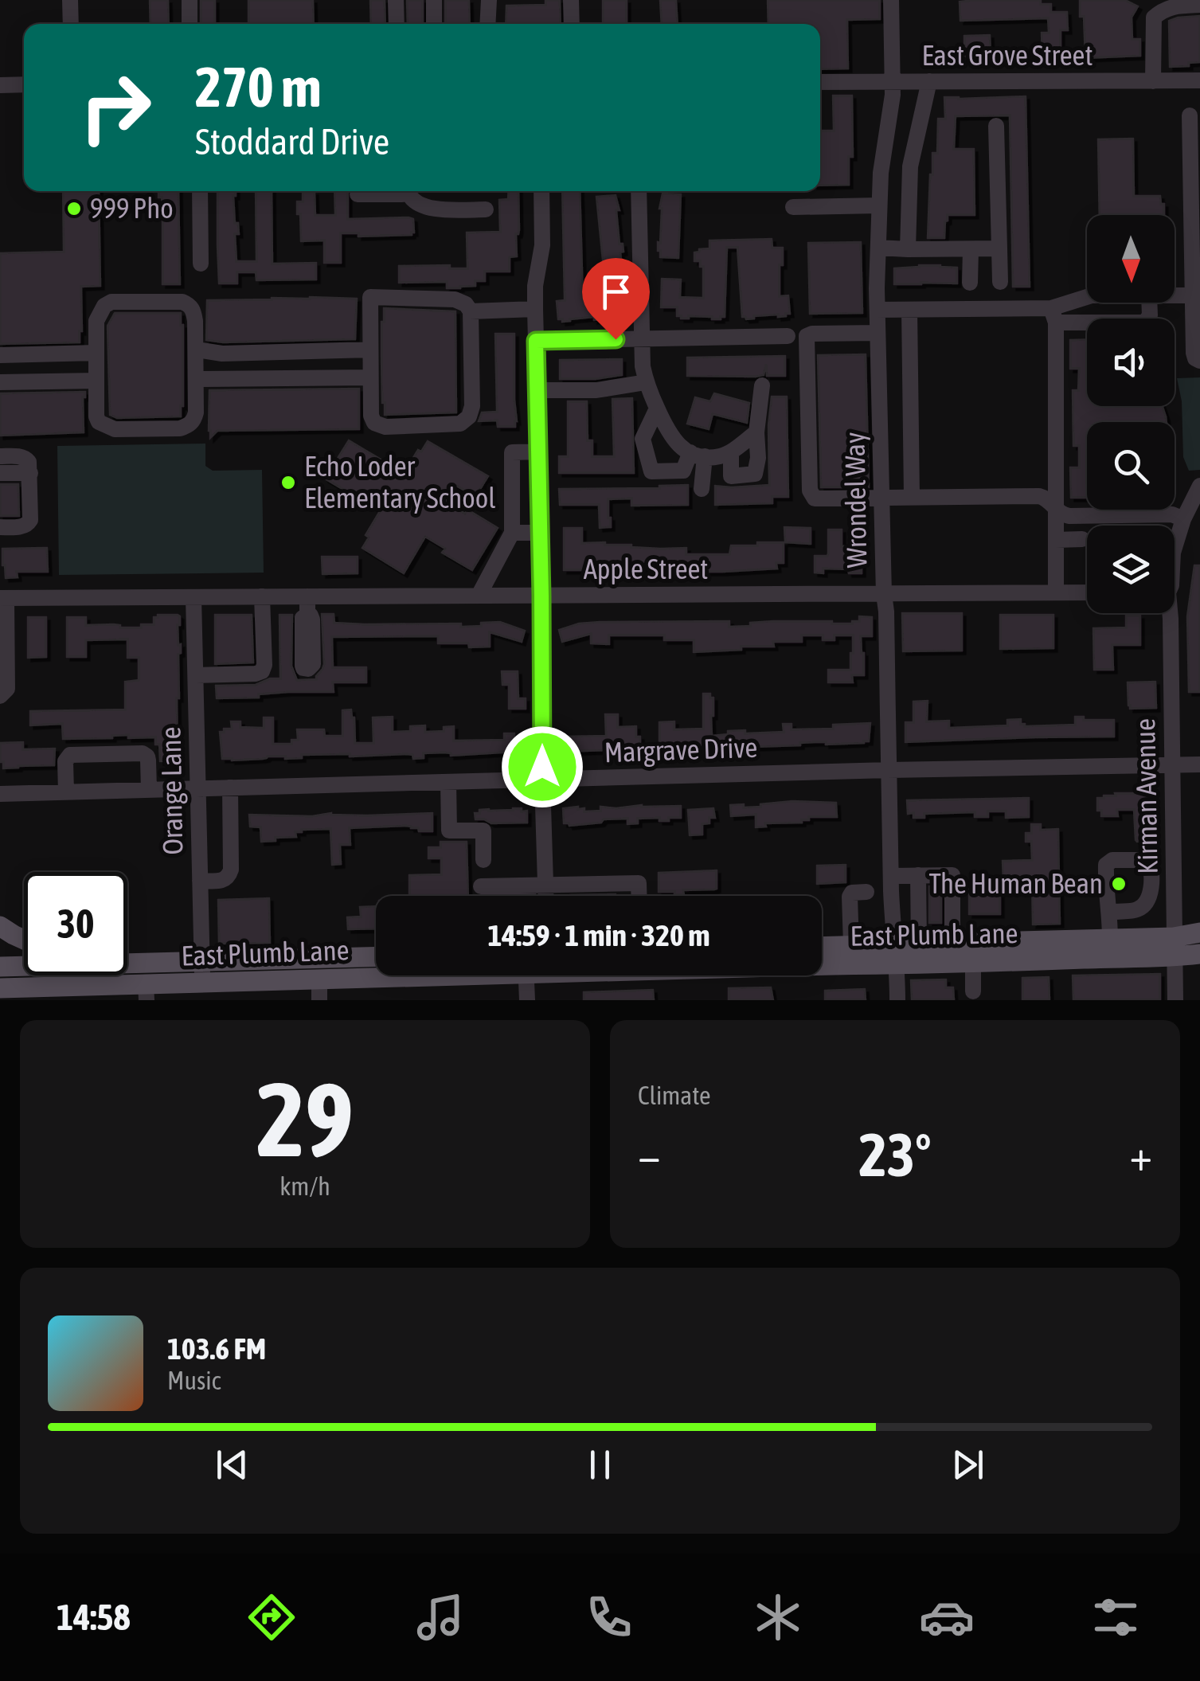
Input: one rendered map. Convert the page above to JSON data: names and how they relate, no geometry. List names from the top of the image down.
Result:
{
  "streets": {
    "main road": ["East Plumb Lane"],
    "street": [
      "East Grove Street",
      "Wrondel Way",
      "Apple Street",
      "Margrave Drive",
      "Orange Lane",
      "Kirman Avenue"
    ]
  },
  "crossings": [
    ["East Grove Street", "Wrondel Way"],
    ["Wrondel Way", "Apple Street"],
    ["Wrondel Way", "Margrave Drive"],
    ["Wrondel Way", "East Plumb Lane"],
    ["Apple Street", "Orange Lane"],
    ["Margrave Drive", "Orange Lane"],
    ["Margrave Drive", "Kirman Avenue"],
    ["Orange Lane", "East Plumb Lane"],
    ["Kirman Avenue", "East Plumb Lane"]
  ],
  "places": ["999 Pho", "Echo Loder Elementary School", "The Human Bean"],
  "north": "bottom",
  "page": {
    "turn": ["270 m", "Stoddard Drive"],
    "limit": "30",
    "trip": "14:59 · 1 min · 320 m",
    "tile": [
      ["29", "km/h"],
      "Climate"
    ],
    "heat": ["−", "23°", "+"],
    "song": ["103.6 FM", "Music"],
    "tabs": "14:58"
  }
}
